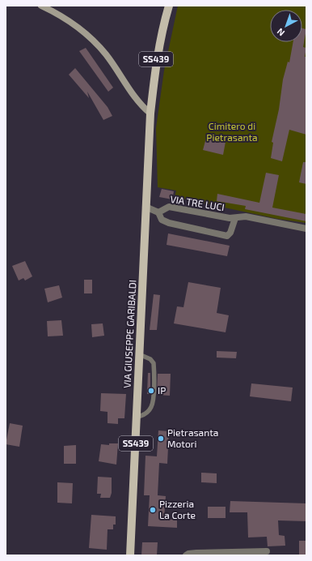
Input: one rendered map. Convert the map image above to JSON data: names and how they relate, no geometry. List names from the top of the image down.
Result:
{
  "streets": {
    "main road": ["SS439", "VIA GIUSEPPE GARIBALDI"],
    "street": ["VIA TRE LUCI"]
  },
  "crossings": [
    ["SS439", "VIA GIUSEPPE GARIBALDI"],
    ["VIA TRE LUCI", "VIA GIUSEPPE GARIBALDI"]
  ],
  "parks": ["Cimitero di Pietrasanta"],
  "places": ["IP", "Pietrasanta Motori", "Pizzeria La Corte"],
  "north": "bottom left"
}
